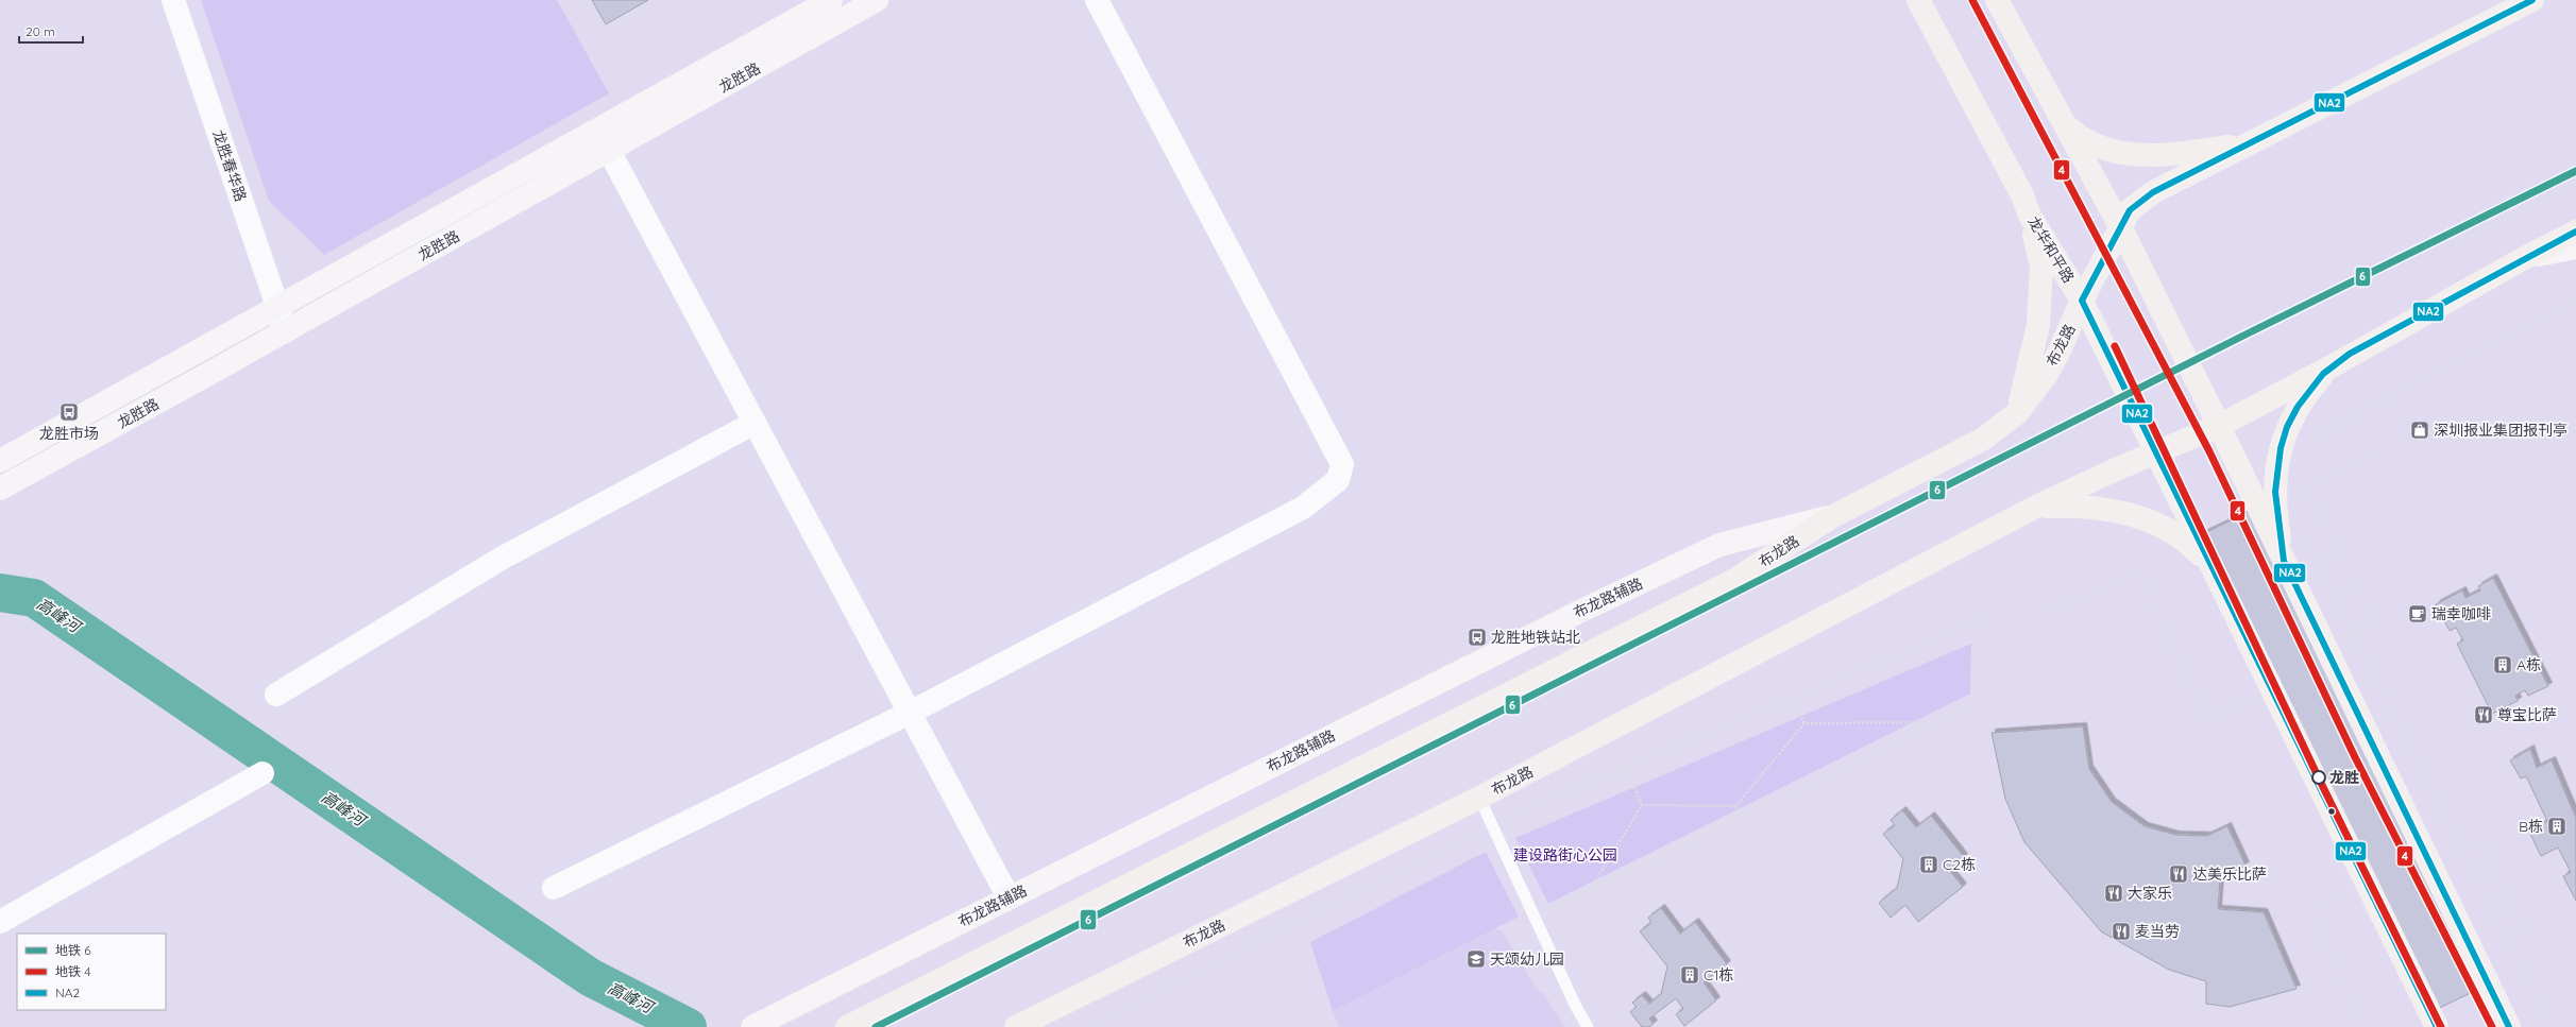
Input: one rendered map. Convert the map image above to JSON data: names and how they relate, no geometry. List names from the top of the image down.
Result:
{
  "streets": {
    "main road": [
      "龙胜路",
      "龙华和平路",
      "布龙路",
      "布龙路辅路"
    ],
    "street": ["龙胜春华路"]
  },
  "crossings": [
    ["龙胜路", "龙胜春华路"],
    ["龙华和平路", "布龙路"],
    ["布龙路", "布龙路辅路"]
  ],
  "water": ["高峰河"],
  "parks": ["建设路街心公园"],
  "places": {
    "bus stop": ["龙胜市场", "龙胜地铁站北"],
    "shop": ["深圳报业集团报刊亭"],
    "cafe": ["瑞幸咖啡"],
    "building": [
      "A栋",
      "B栋",
      "C2栋",
      "C1栋"
    ],
    "restaurant": [
      "尊宝比萨",
      "达美乐比萨",
      "大家乐",
      "麦当劳"
    ],
    "other": ["龙胜"],
    "school or university": ["天颂幼儿园"]
  },
  "lines": ["metro line 4", "transit line NA2", "metro line 6"],
  "legend": ["地铁 6", "地铁 4", "NA2"],
  "scale_bar": "20 m"
}
